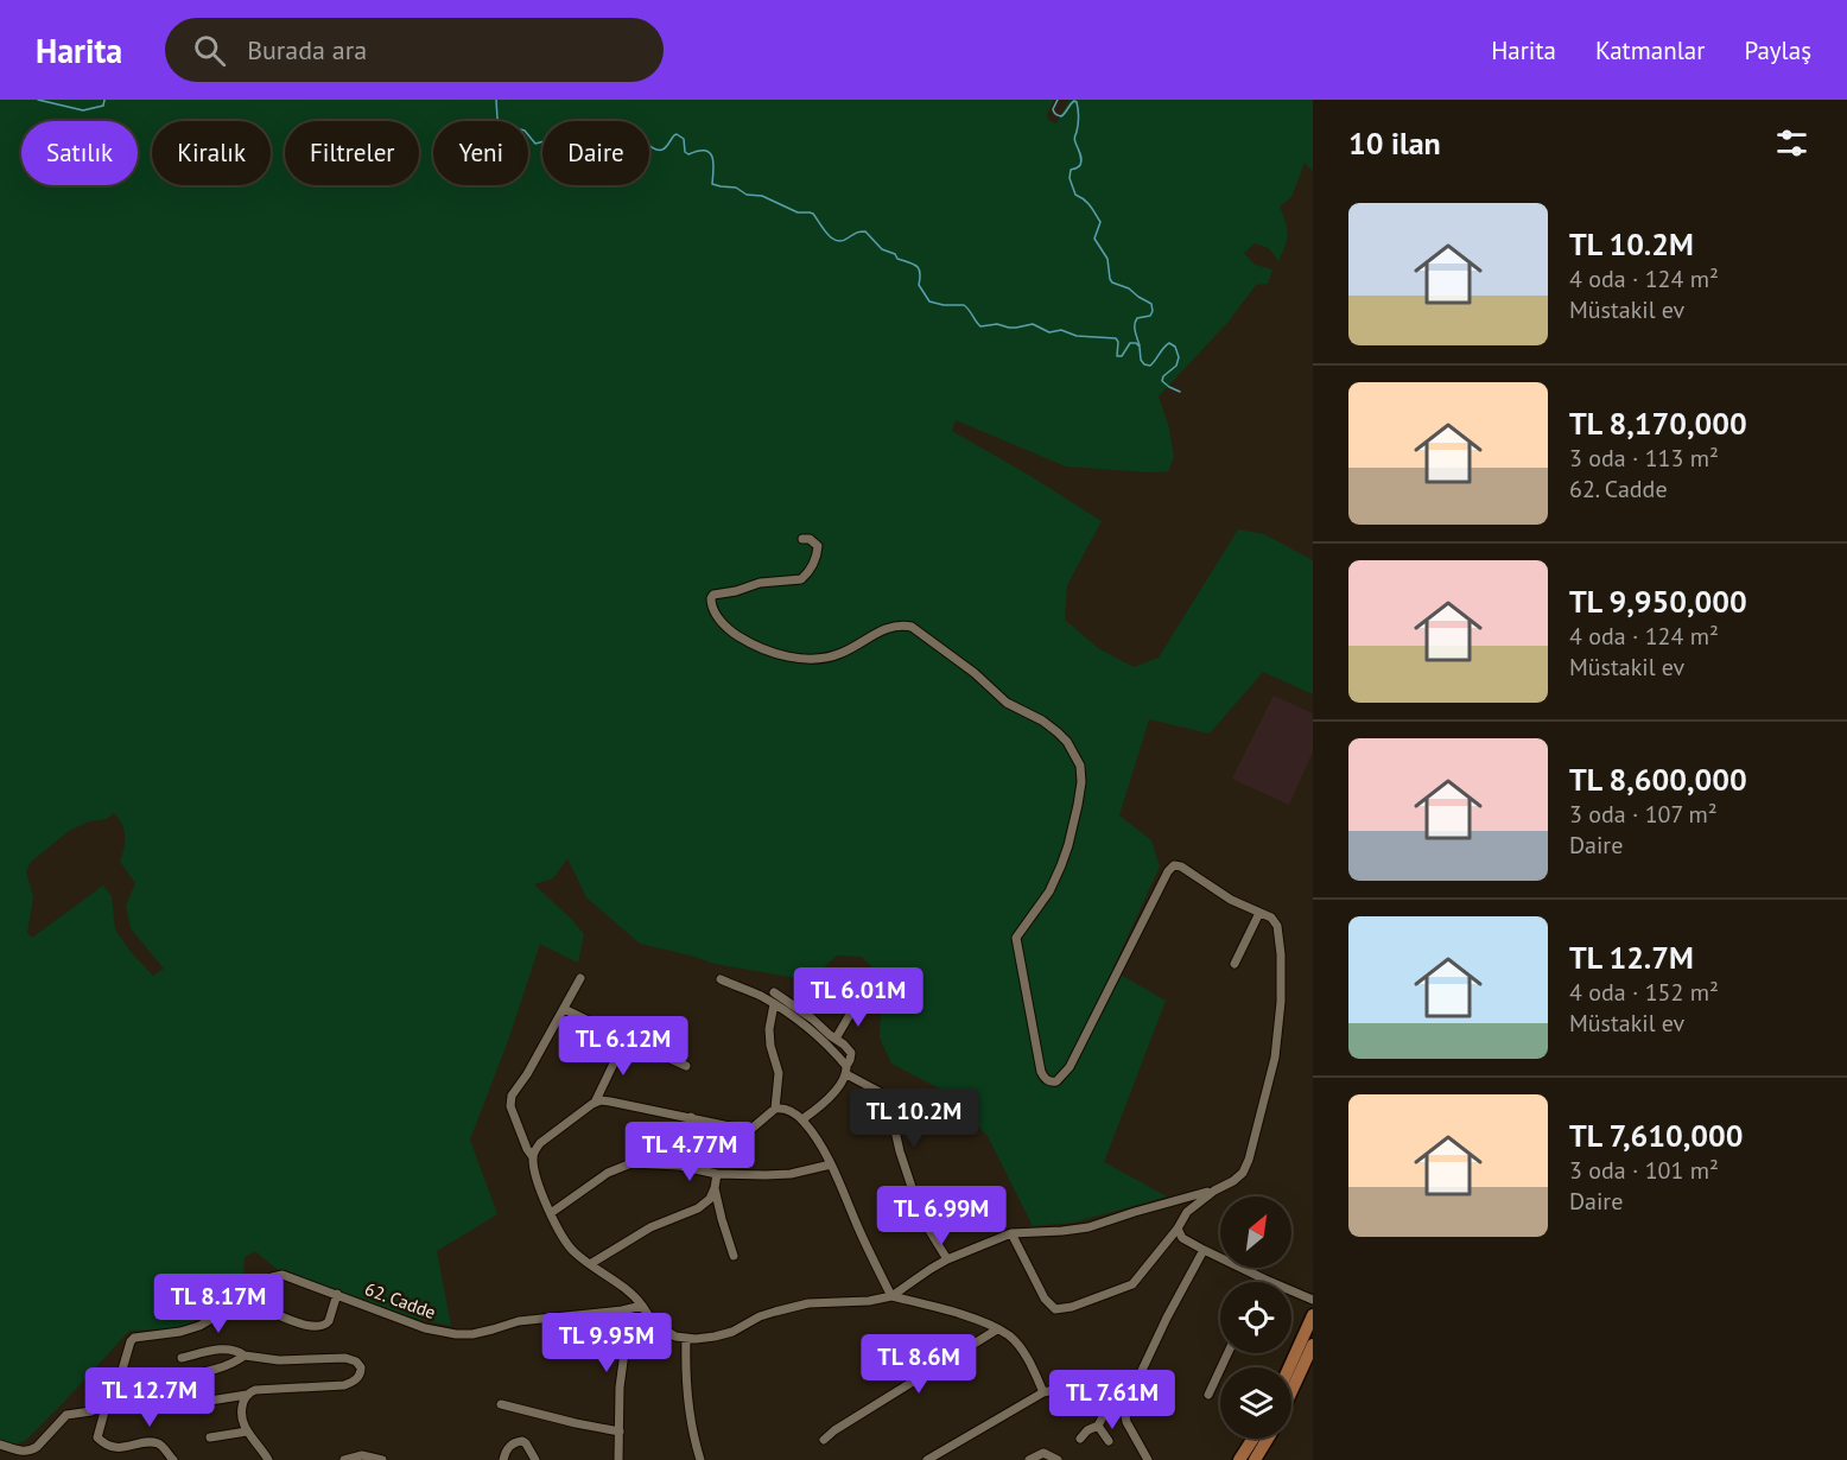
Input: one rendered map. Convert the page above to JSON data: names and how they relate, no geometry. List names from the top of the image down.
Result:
{
  "streets": {
    "street": ["62. Cadde"]
  },
  "north": "top right",
  "page": {
    "header": "Harita",
    "search": "Burada ara",
    "nav": ["Harita", "Katmanlar", "Paylaş"],
    "heading": "10 ilan",
    "chip": [
      "Satılık",
      "Kiralık",
      "Filtreler",
      "Yeni",
      "Daire"
    ],
    "list": [
      {
        "name": "TL 10.2M",
        "note": "4 oda · 124 m² · Müstakil ev"
      },
      {
        "name": "TL 8,170,000",
        "note": "3 oda · 113 m² · 62. Cadde"
      },
      {
        "name": "TL 9,950,000",
        "note": "4 oda · 124 m² · Müstakil ev"
      },
      {
        "name": "TL 8,600,000",
        "note": "3 oda · 107 m² · Daire"
      },
      {
        "name": "TL 12.7M",
        "note": "4 oda · 152 m² · Müstakil ev"
      },
      {
        "name": "TL 7,610,000",
        "note": "3 oda · 101 m² · Daire"
      }
    ],
    "price": [
      "TL 6.01M",
      "TL 6.12M",
      "TL 10.2M",
      "TL 4.77M",
      "TL 6.99M",
      "TL 8.17M",
      "TL 9.95M",
      "TL 8.6M",
      "TL 12.7M",
      "TL 7.61M"
    ]
  }
}
